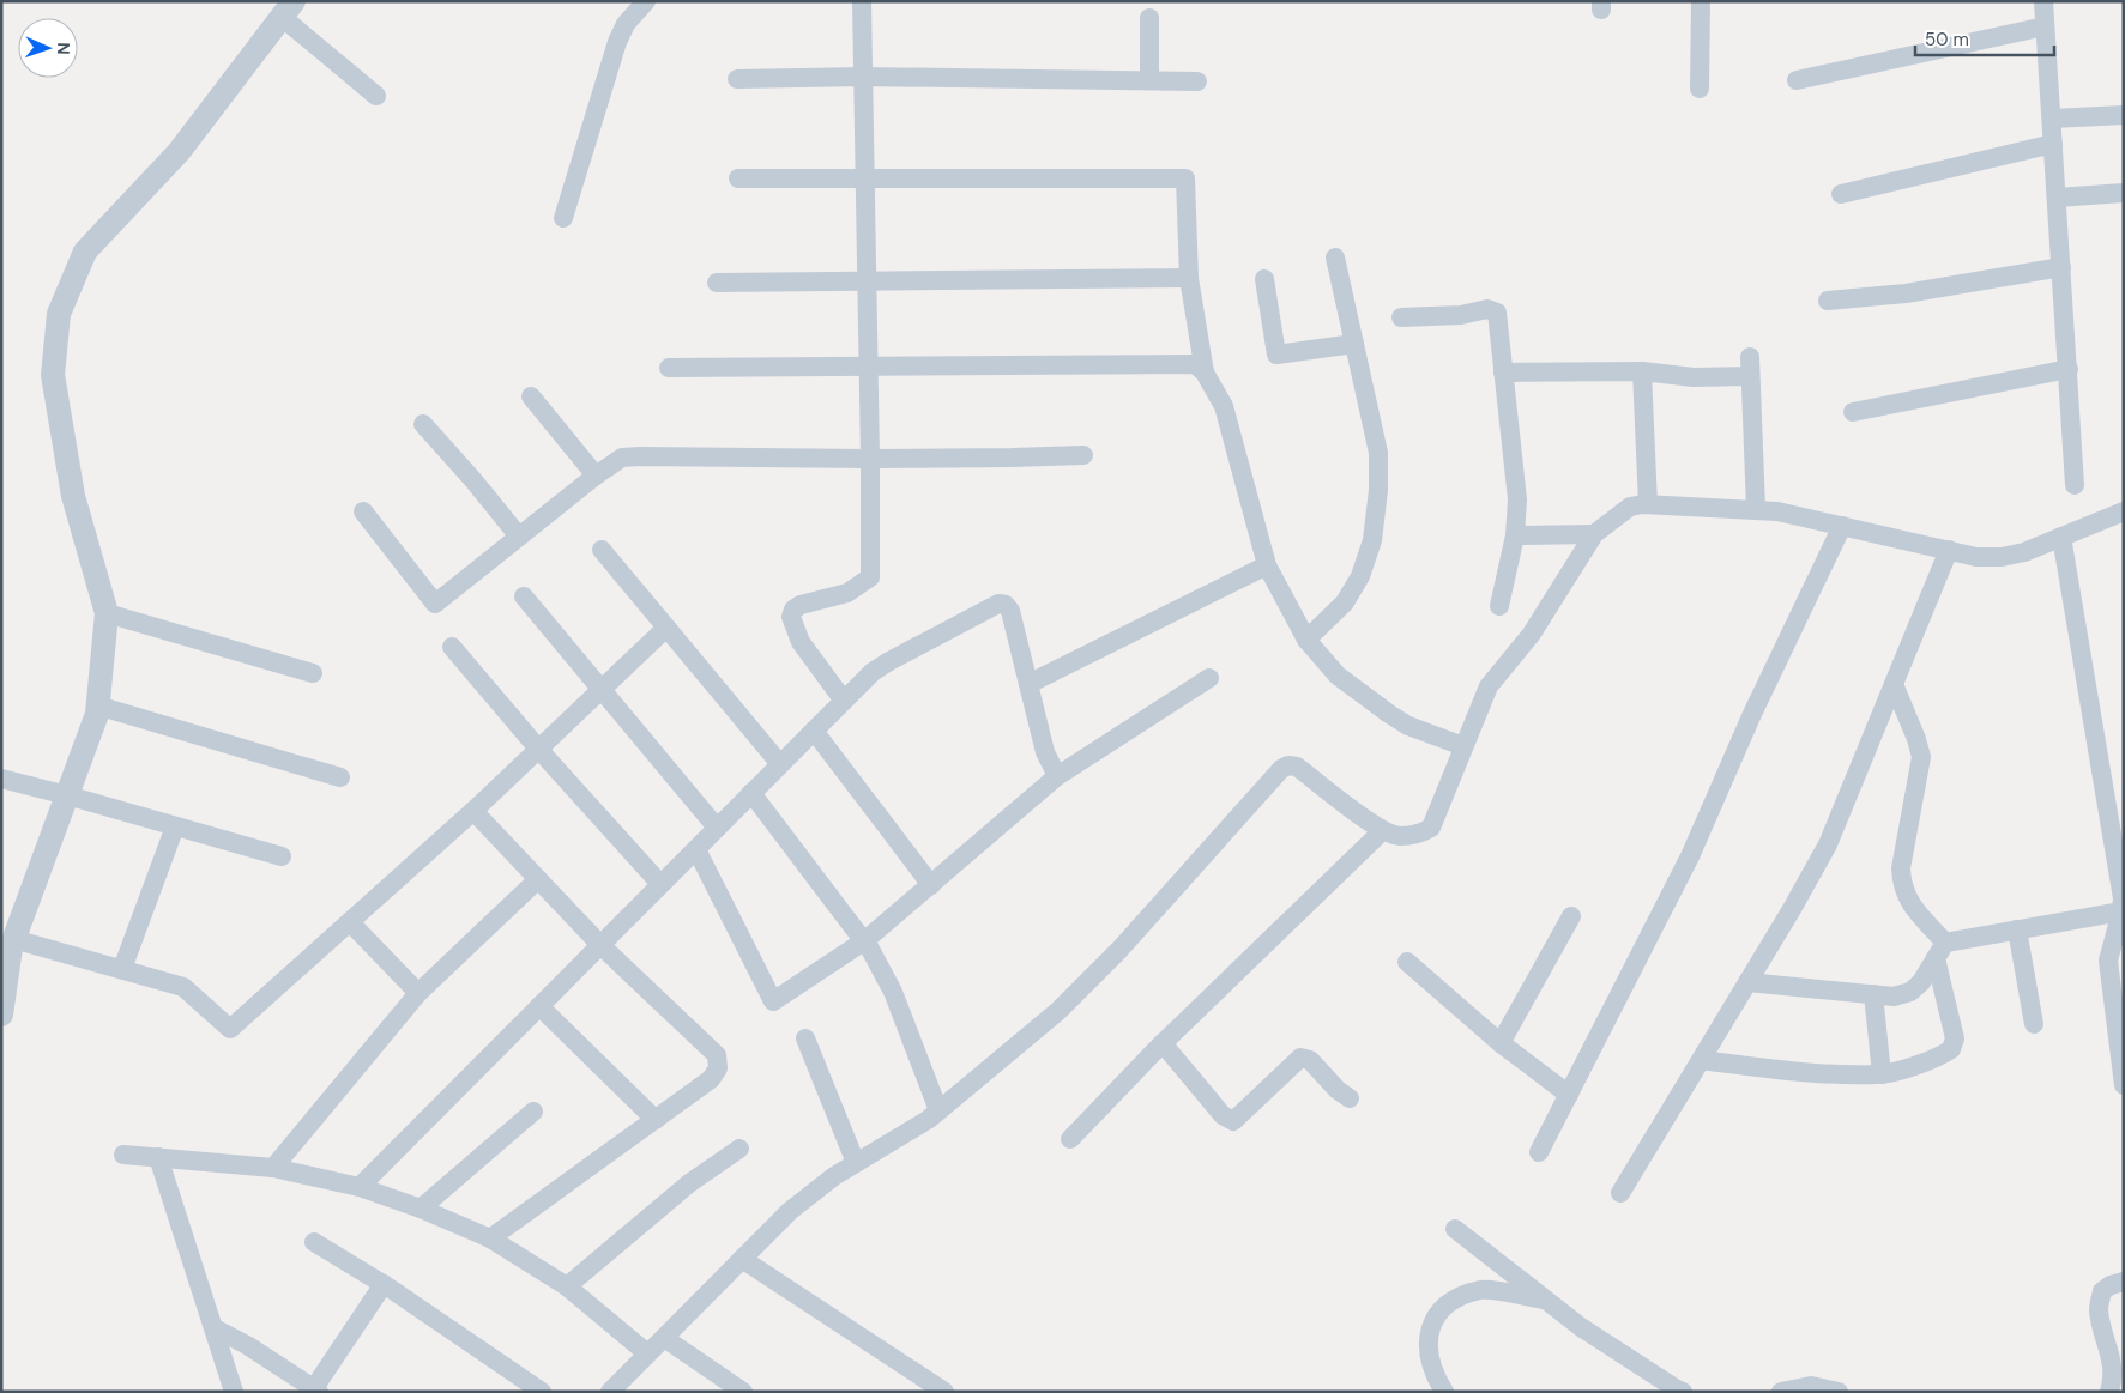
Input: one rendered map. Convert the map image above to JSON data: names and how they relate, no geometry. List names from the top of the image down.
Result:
{
  "scale_bar": "50 m",
  "north": "right"
}
